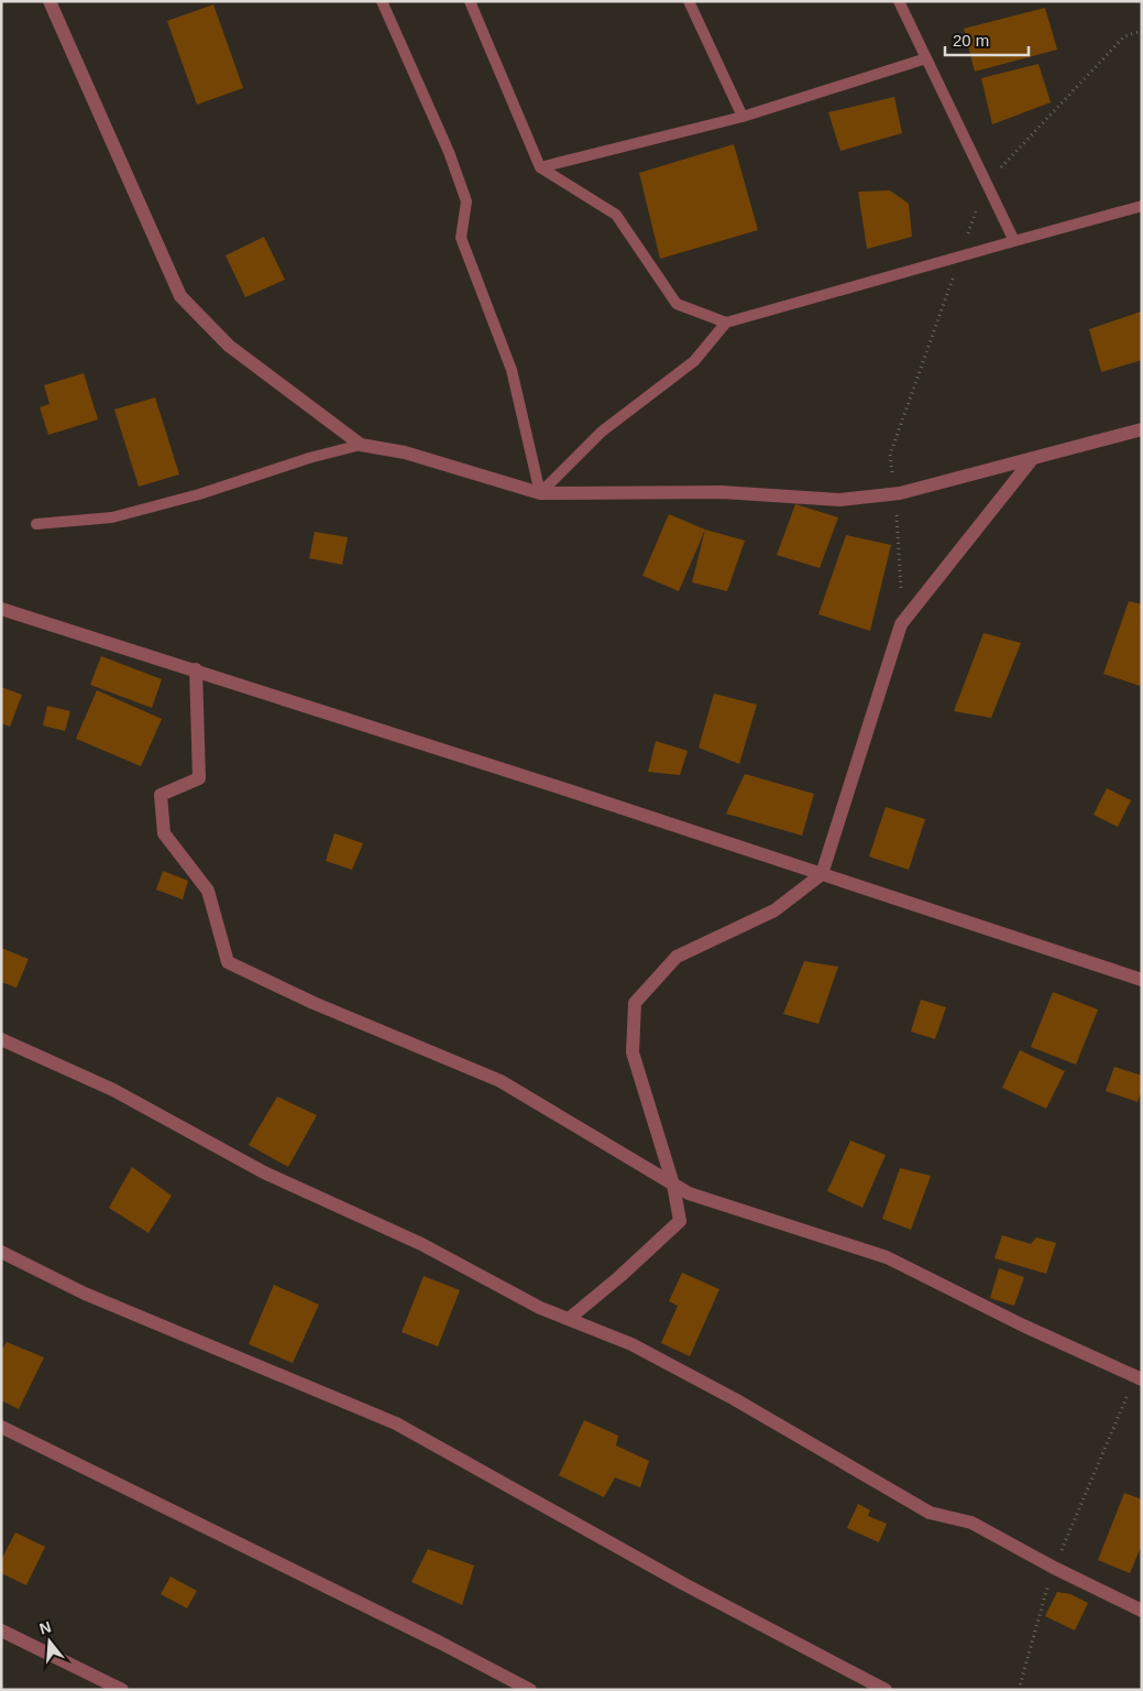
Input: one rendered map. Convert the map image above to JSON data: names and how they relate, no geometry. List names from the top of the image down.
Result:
{
  "scale_bar": "20 m",
  "north": "top"
}
